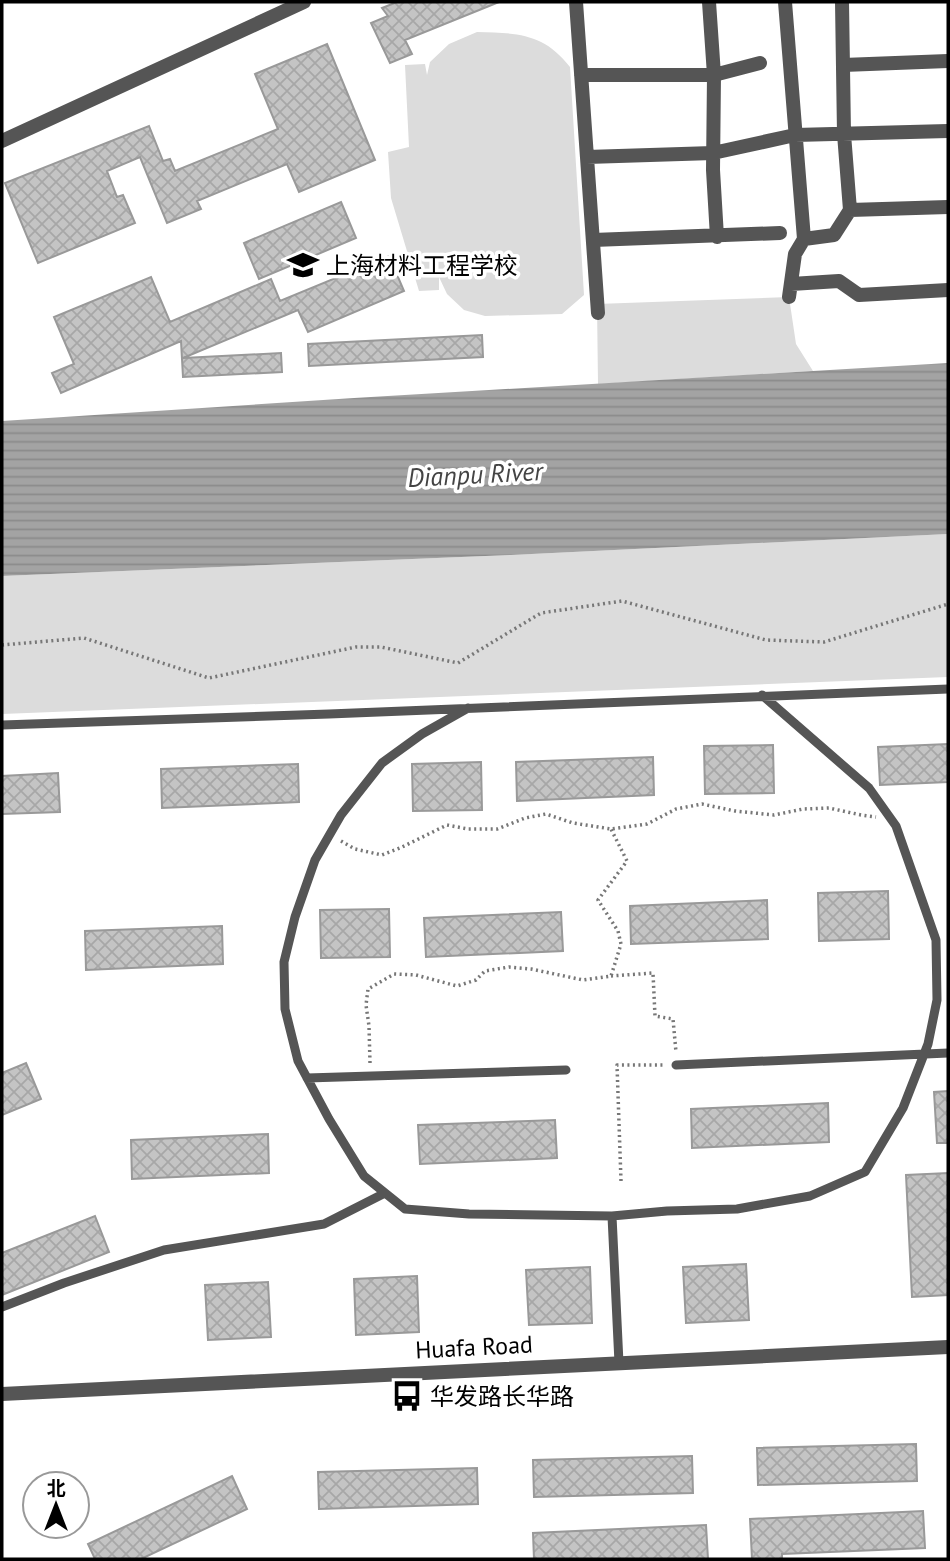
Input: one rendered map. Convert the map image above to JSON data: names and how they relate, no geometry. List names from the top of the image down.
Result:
{
  "streets": {
    "street": ["Huafa Road"]
  },
  "water": ["Dianpu River"],
  "places": {
    "school or university": ["上海材料工程学校"],
    "bus stop": ["华发路长华路"]
  },
  "north": "top"
}
